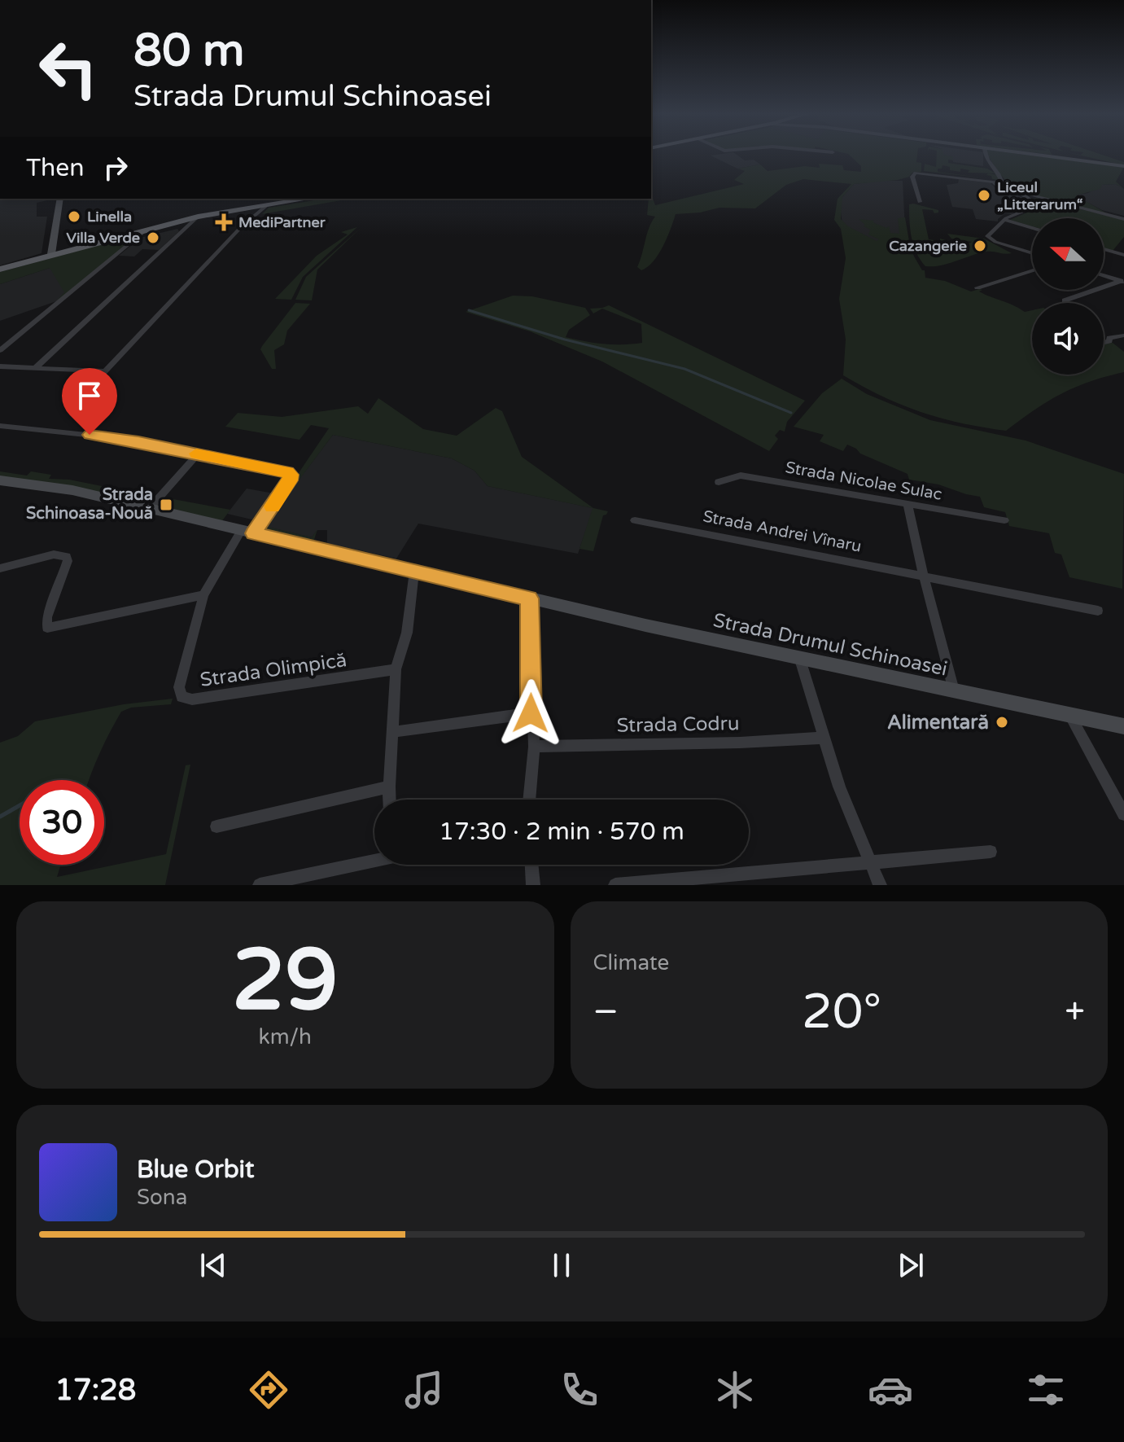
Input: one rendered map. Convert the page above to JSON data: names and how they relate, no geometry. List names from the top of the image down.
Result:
{
  "streets": {
    "street": [
      "Strada Nicolae Sulac",
      "Strada Andrei Vînaru",
      "Strada Drumul Schinoasei",
      "Strada Olimpică",
      "Strada Codru"
    ]
  },
  "crossings": [
    ["Strada Drumul Schinoasei", "Strada Olimpică"]
  ],
  "places": {
    "other": [
      "Liceul „Litterarum“",
      "Linella",
      "Villa Verde",
      "Cazangerie",
      "Alimentară"
    ],
    "health": ["MediPartner"],
    "transit": ["Strada Schinoasa-Nouă"]
  },
  "north": "left",
  "page": {
    "turn": ["80 m", "Strada Drumul Schinoasei"],
    "then": "Then",
    "limit": "30",
    "trip": "17:30 · 2 min · 570 m",
    "tile": [
      ["29", "km/h"],
      "Climate"
    ],
    "heat": ["−", "20°", "+"],
    "song": ["Blue Orbit", "Sona"],
    "tabs": "17:28"
  }
}
